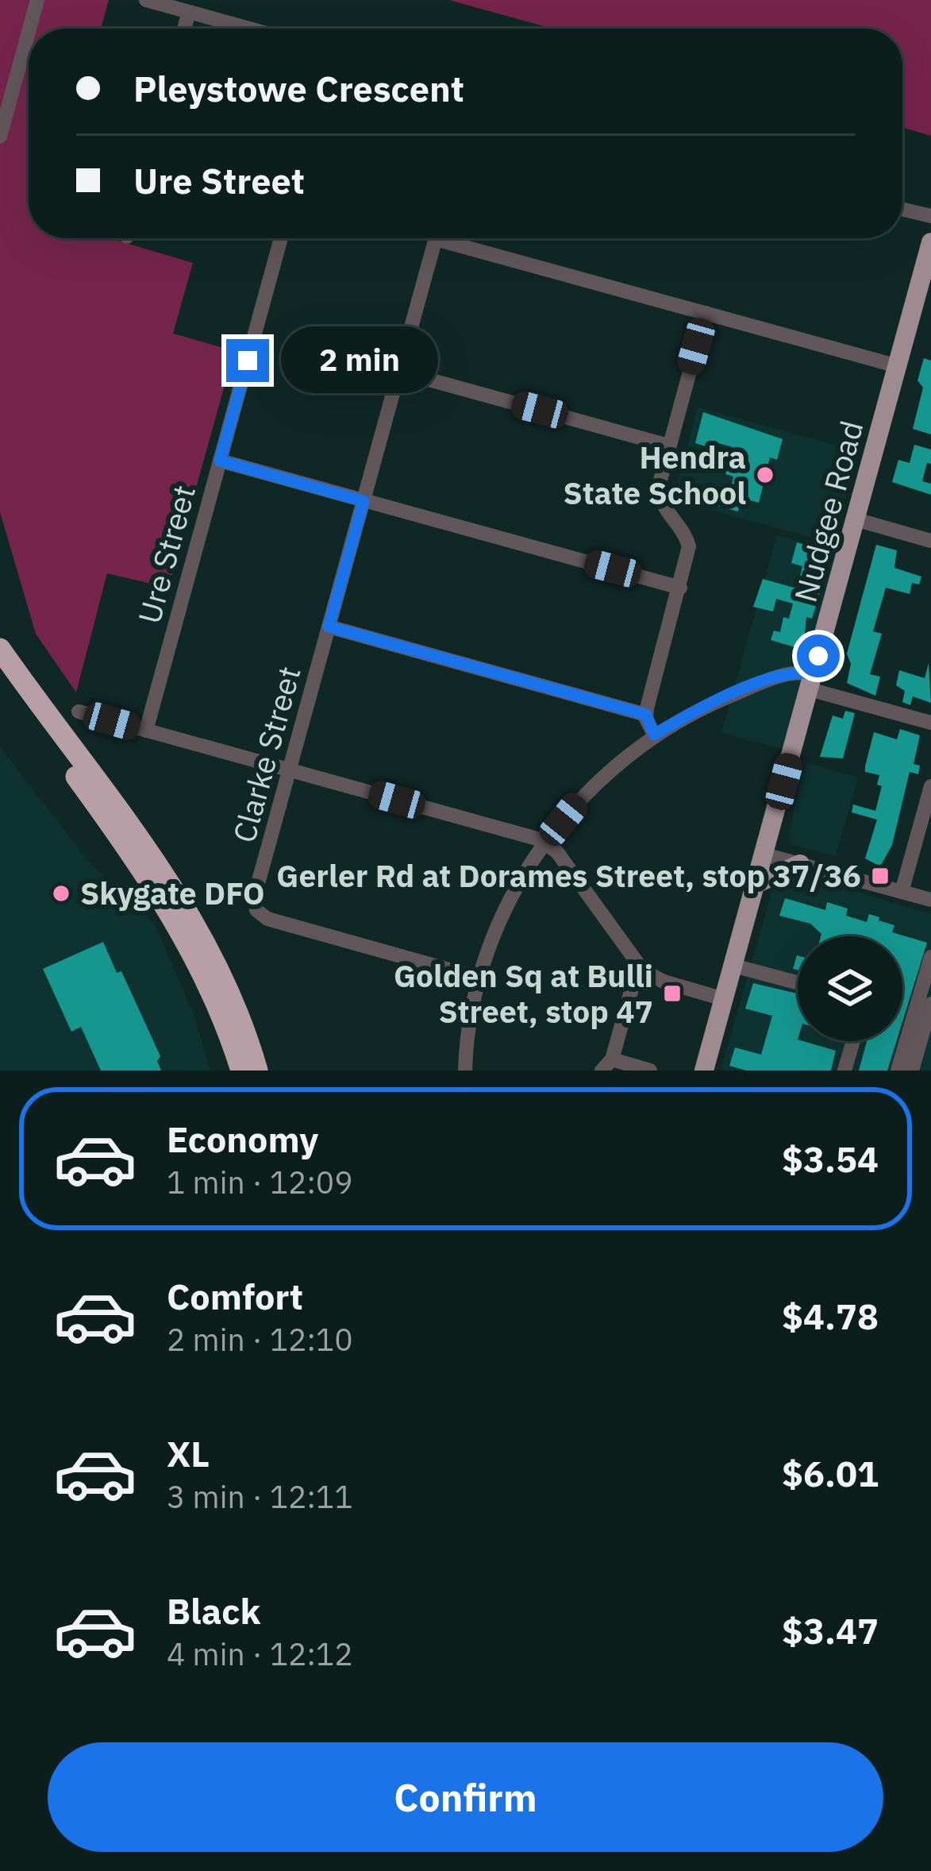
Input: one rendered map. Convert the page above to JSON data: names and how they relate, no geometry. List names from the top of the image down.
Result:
{
  "streets": {
    "main road": ["Nudgee Road"],
    "street": ["Ure Street", "Clarke Street"]
  },
  "places": {
    "other": ["Hendra State School", "Skygate DFO"],
    "transit": ["Gerler Rd at Dorames Street, stop 37/36", "Golden Sq at Bulli Street, stop 47"]
  },
  "page": {
    "banner": ["Pleystowe Crescent", "Ure Street"],
    "bubble": "2 min",
    "list": [
      {
        "name": "Economy",
        "note": "1 min · 12:09",
        "value": "$3.54"
      },
      {
        "name": "Comfort",
        "note": "2 min · 12:10",
        "value": "$4.78"
      },
      {
        "name": "XL",
        "note": "3 min · 12:11",
        "value": "$6.01"
      },
      {
        "name": "Black",
        "note": "4 min · 12:12",
        "value": "$3.47"
      }
    ],
    "buttons": "Confirm"
  }
}
